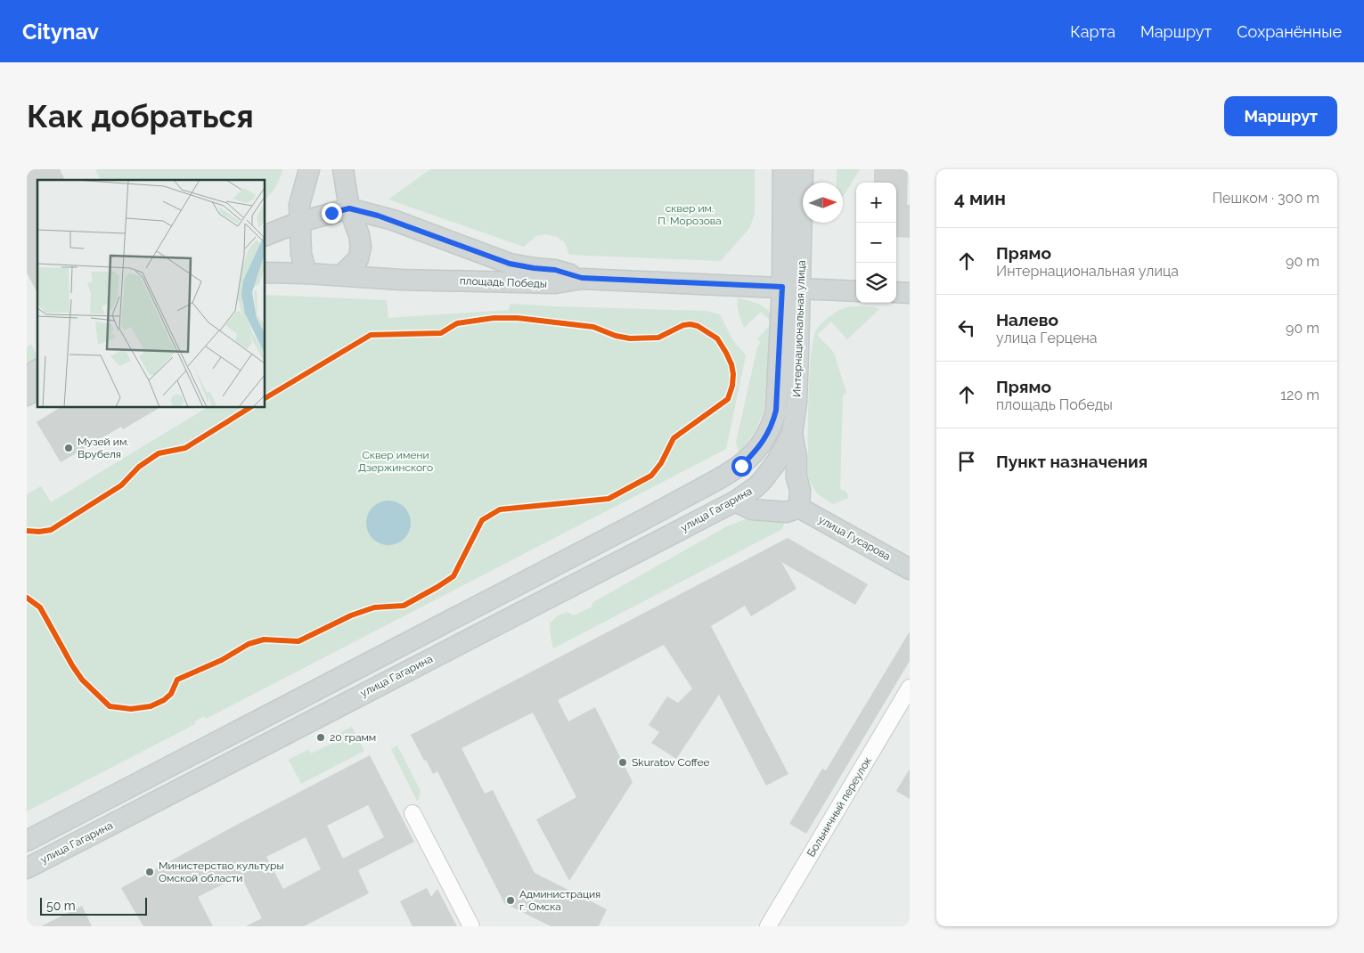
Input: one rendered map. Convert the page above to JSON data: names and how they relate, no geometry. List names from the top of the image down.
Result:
{
  "streets": {
    "main road": [
      "площадь Победы",
      "Интернациональная улица",
      "улица Гагарина",
      "улица Гусарова"
    ],
    "street": ["Больничный переулок"]
  },
  "crossings": [
    ["Интернациональная улица", "улица Гагарина"]
  ],
  "parks": ["сквер им. П. Морозова", "Сквер имени Дзержинского"],
  "places": [
    "Музей им. Врубеля",
    "20 грамм",
    "Skuratov Coffee",
    "Министерство культуры Омской области",
    "Администрация г. Омска"
  ],
  "scale_bar": "50 m",
  "north": "right",
  "page": {
    "header": "Citynav",
    "nav": ["Карта", "Маршрут", "Сохранённые"],
    "buttons": "Маршрут",
    "title": "Как добраться",
    "heading": ["4 мин", "Пешком · 300 m"],
    "map_buttons": ["+", "−"],
    "list": [
      ["Прямо", "Интернациональная улица", "90 m"],
      ["Налево", "улица Герцена", "90 m"],
      ["Прямо", "площадь Победы", "120 m"],
      "Пункт назначения"
    ],
    "scale": "50 m"
  }
}
